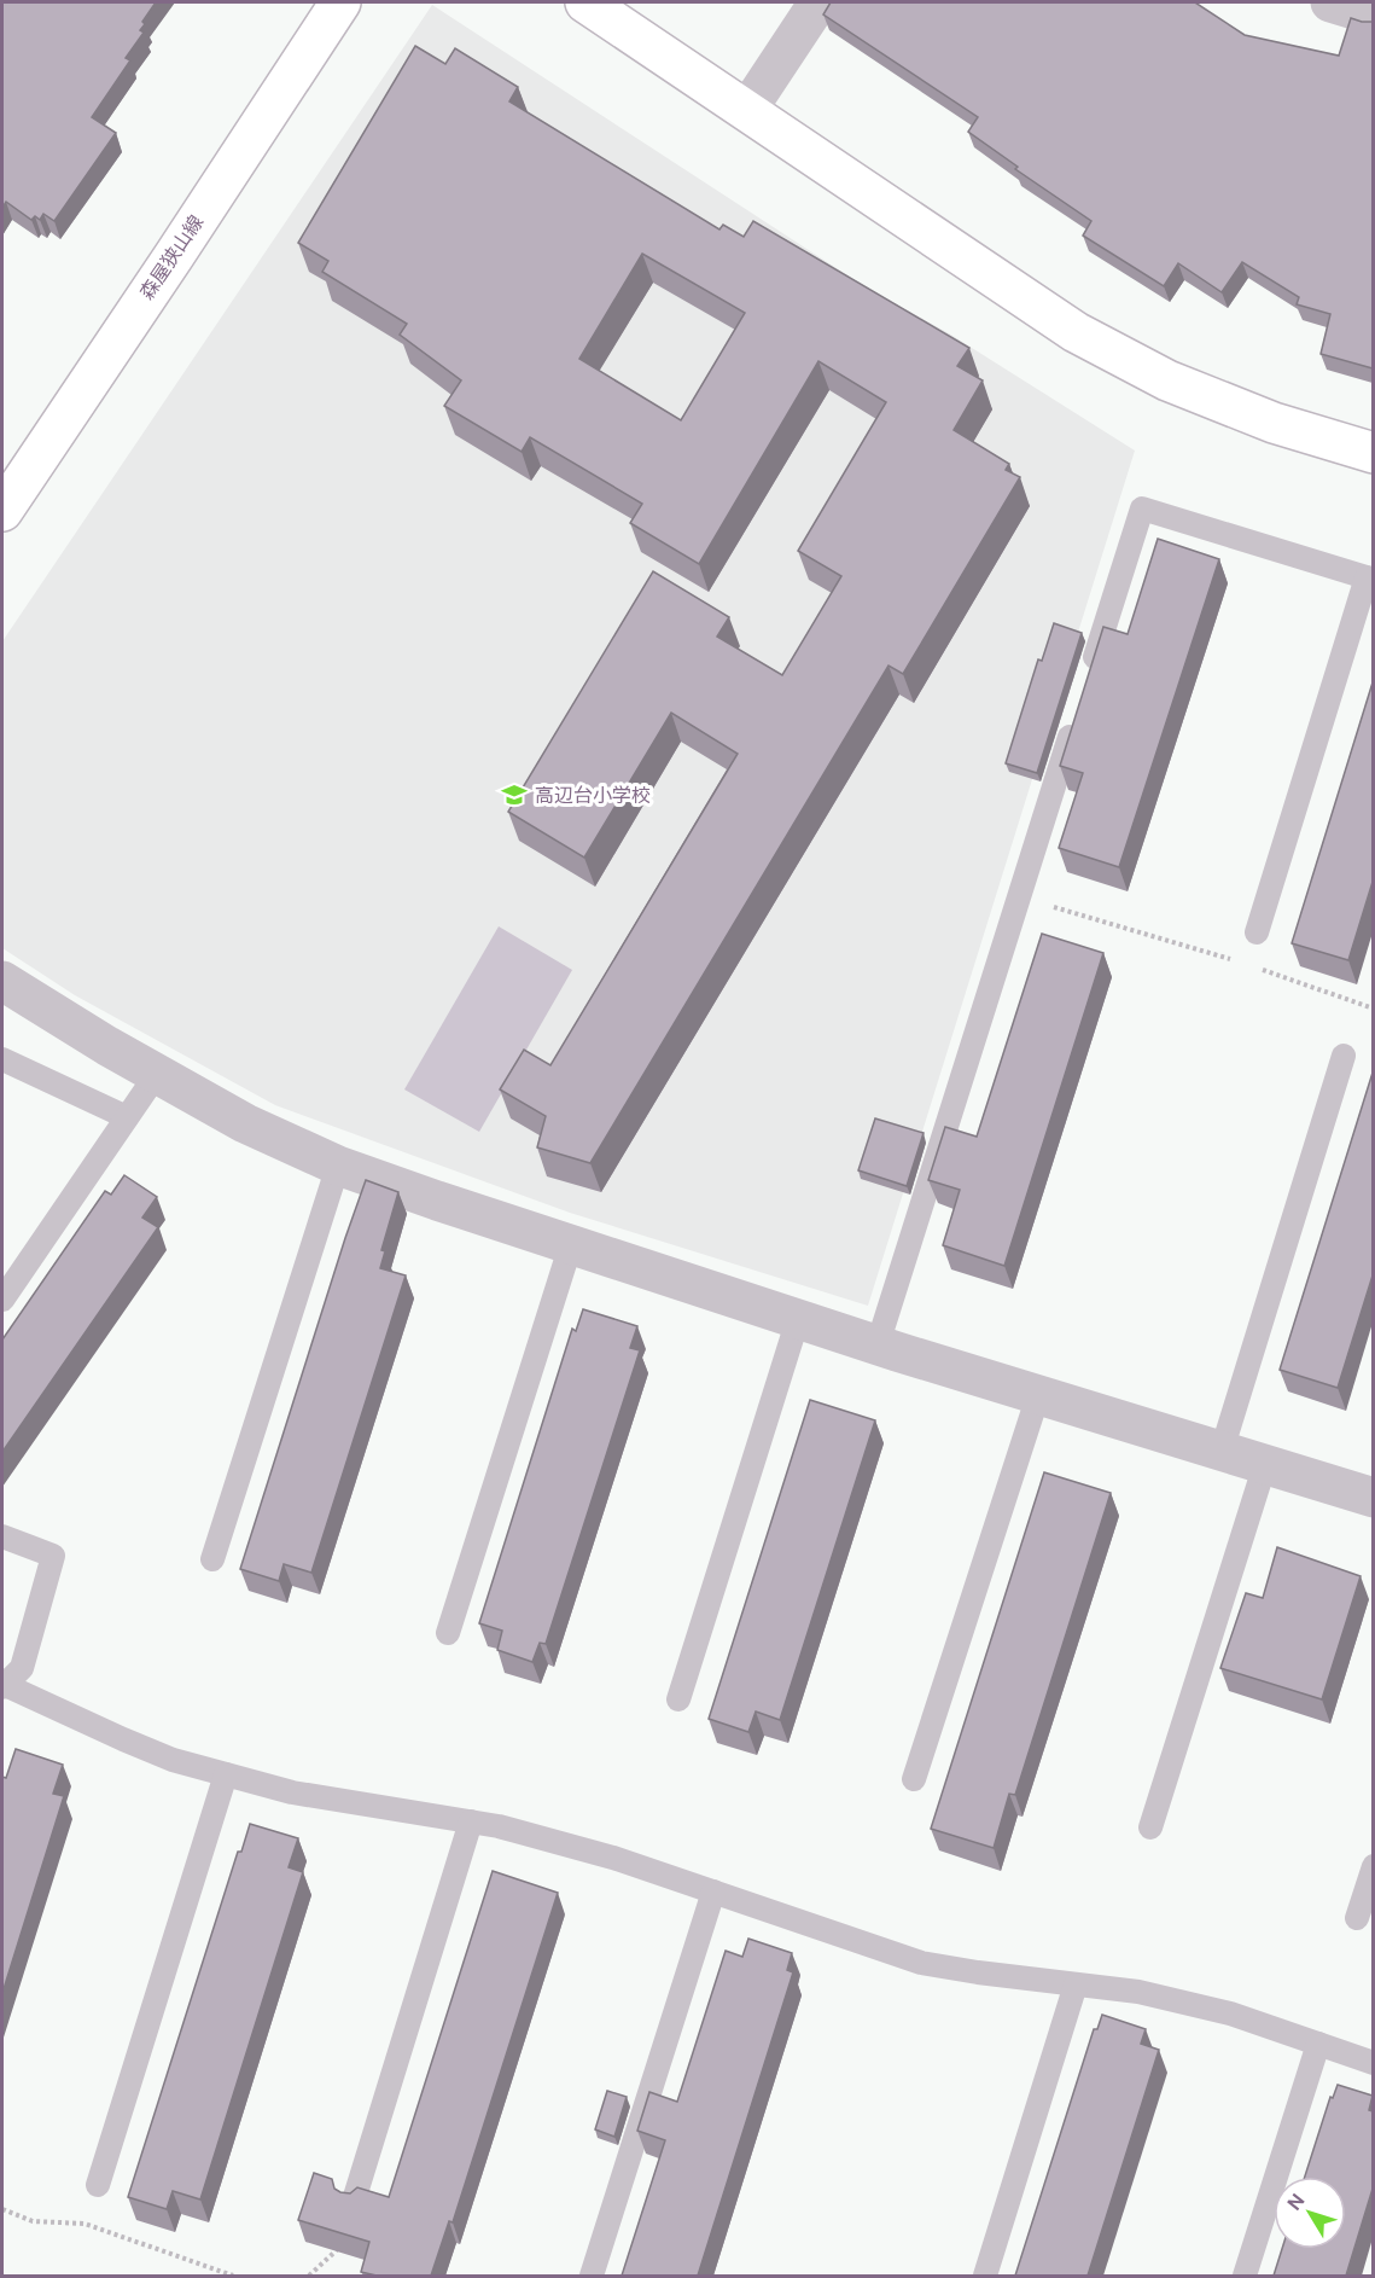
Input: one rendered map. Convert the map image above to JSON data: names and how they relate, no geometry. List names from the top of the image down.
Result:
{
  "streets": {
    "street": ["森屋狭山線"]
  },
  "places": {
    "school or university": ["高辺台小学校"]
  },
  "north": "top left"
}
